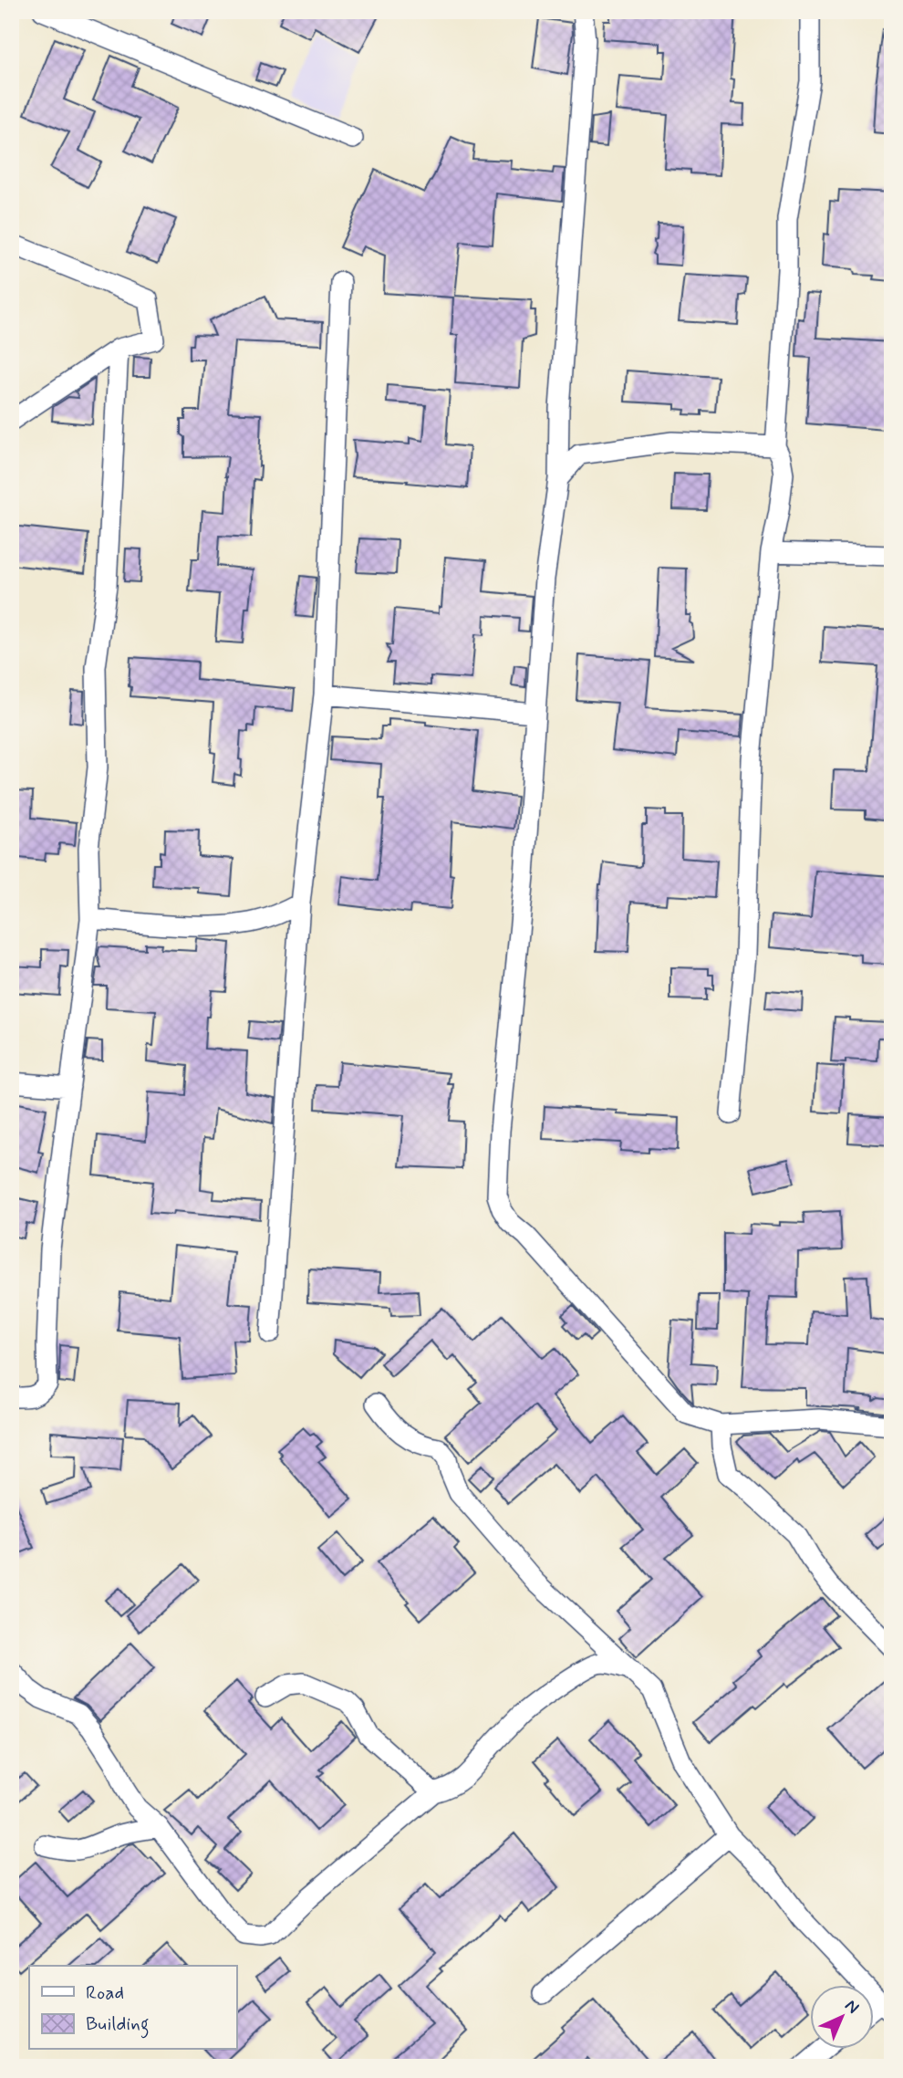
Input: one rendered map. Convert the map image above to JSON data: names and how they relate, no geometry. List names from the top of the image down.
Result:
{
  "legend": ["Road", "Building"],
  "north": "top right"
}
